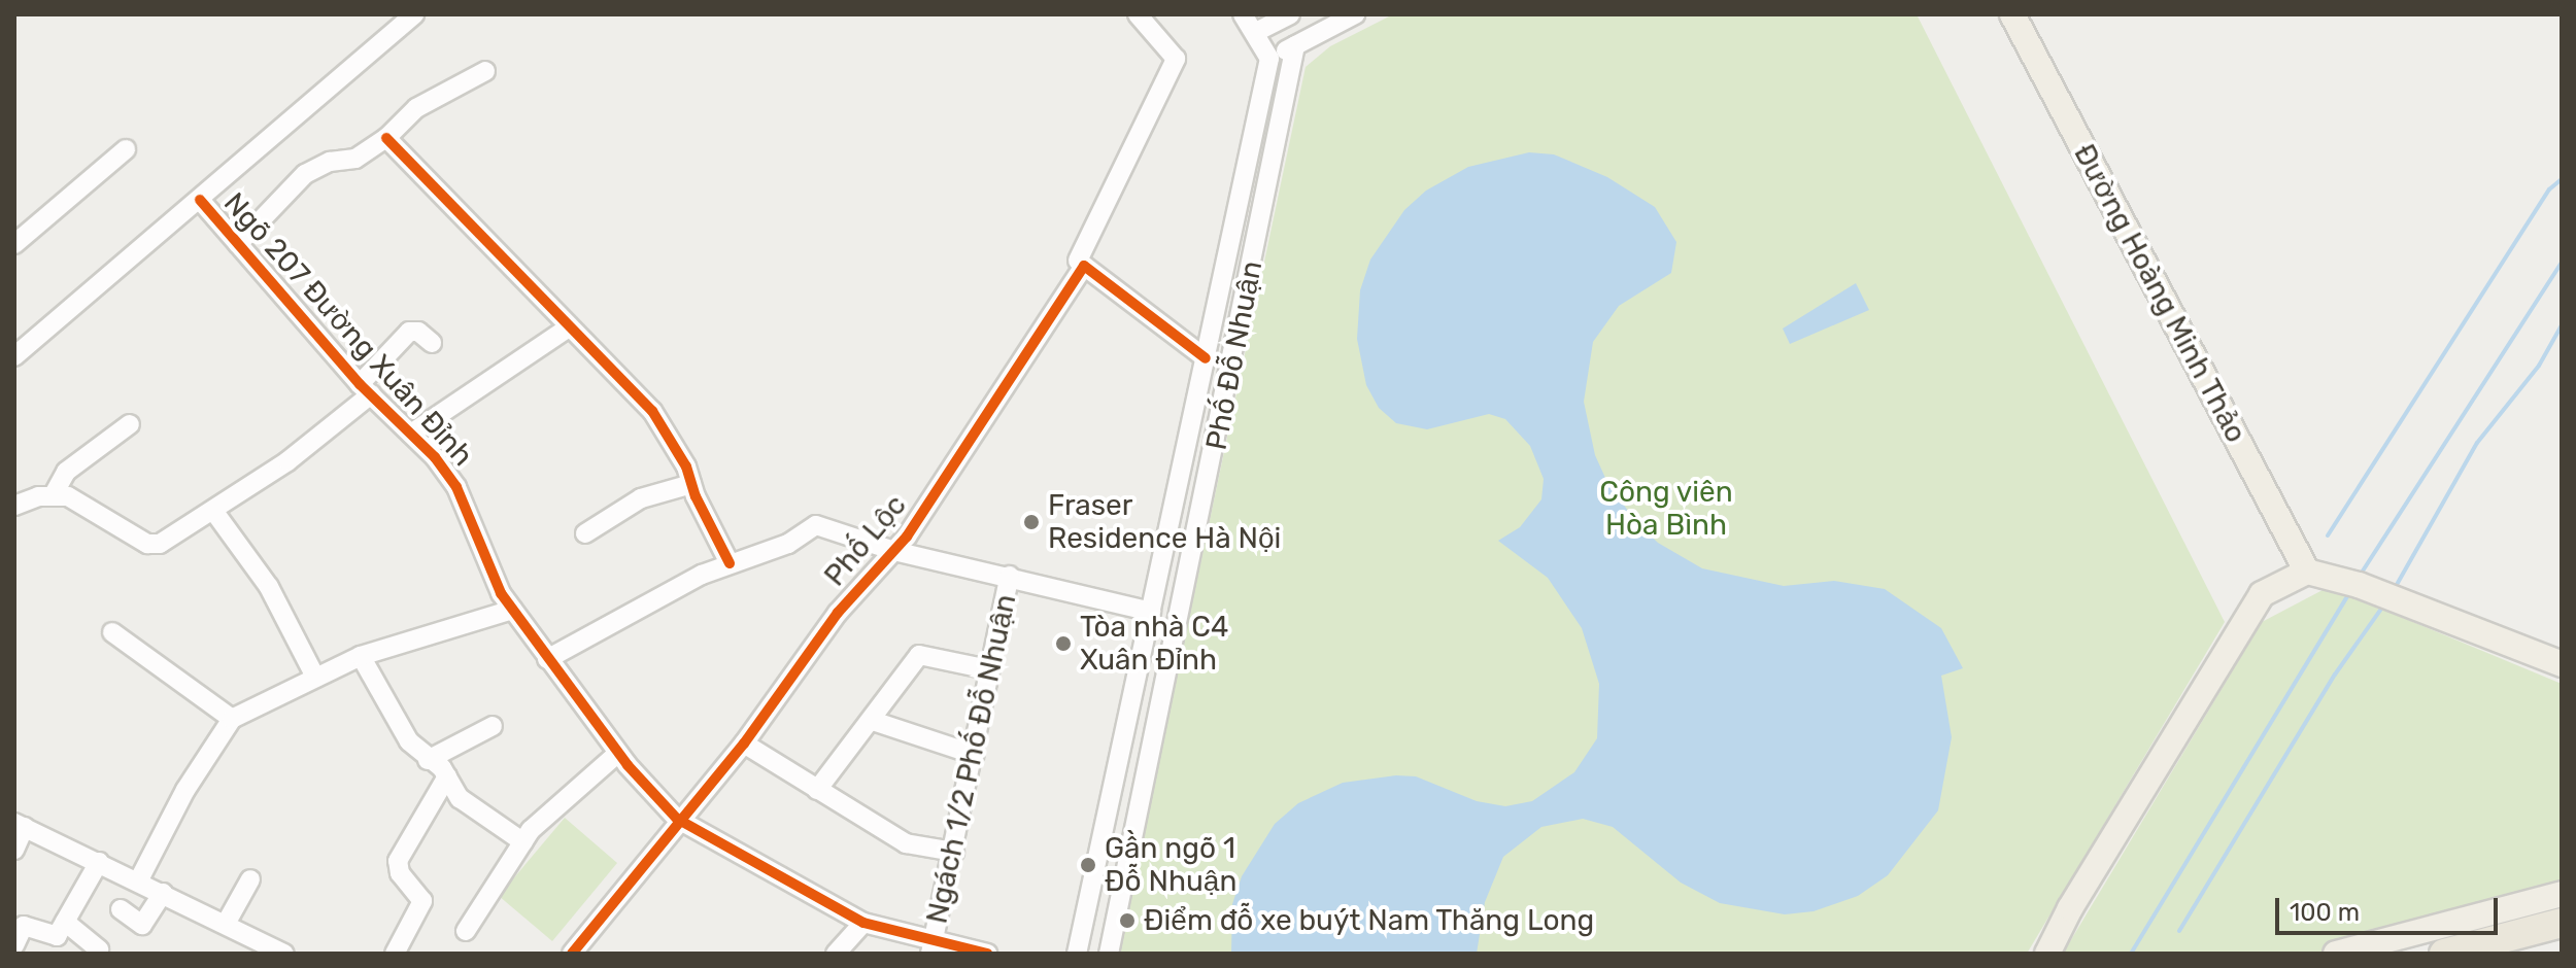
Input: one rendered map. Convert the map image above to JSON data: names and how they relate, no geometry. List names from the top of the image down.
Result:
{
  "streets": {
    "main road": ["Đường Hoàng Minh Thảo"],
    "street": [
      "Ngõ 207 Đường Xuân Đỉnh",
      "Phố Đỗ Nhuận",
      "Phố Lộc",
      "Ngách 1/2 Phố Đỗ Nhuận"
    ]
  },
  "crossings": [
    ["Ngõ 207 Đường Xuân Đỉnh", "Phố Lộc"],
    ["Ngõ 207 Đường Xuân Đỉnh", "Ngách 1/2 Phố Đỗ Nhuận"]
  ],
  "parks": ["Công viên Hòa Bình"],
  "places": [
    "Fraser Residence Hà Nội",
    "Tòa nhà C4 Xuân Đỉnh",
    "Gần ngõ 1 Đỗ Nhuận",
    "Điểm đỗ xe buýt Nam Thăng Long"
  ],
  "scale_bar": "100 m"
}
